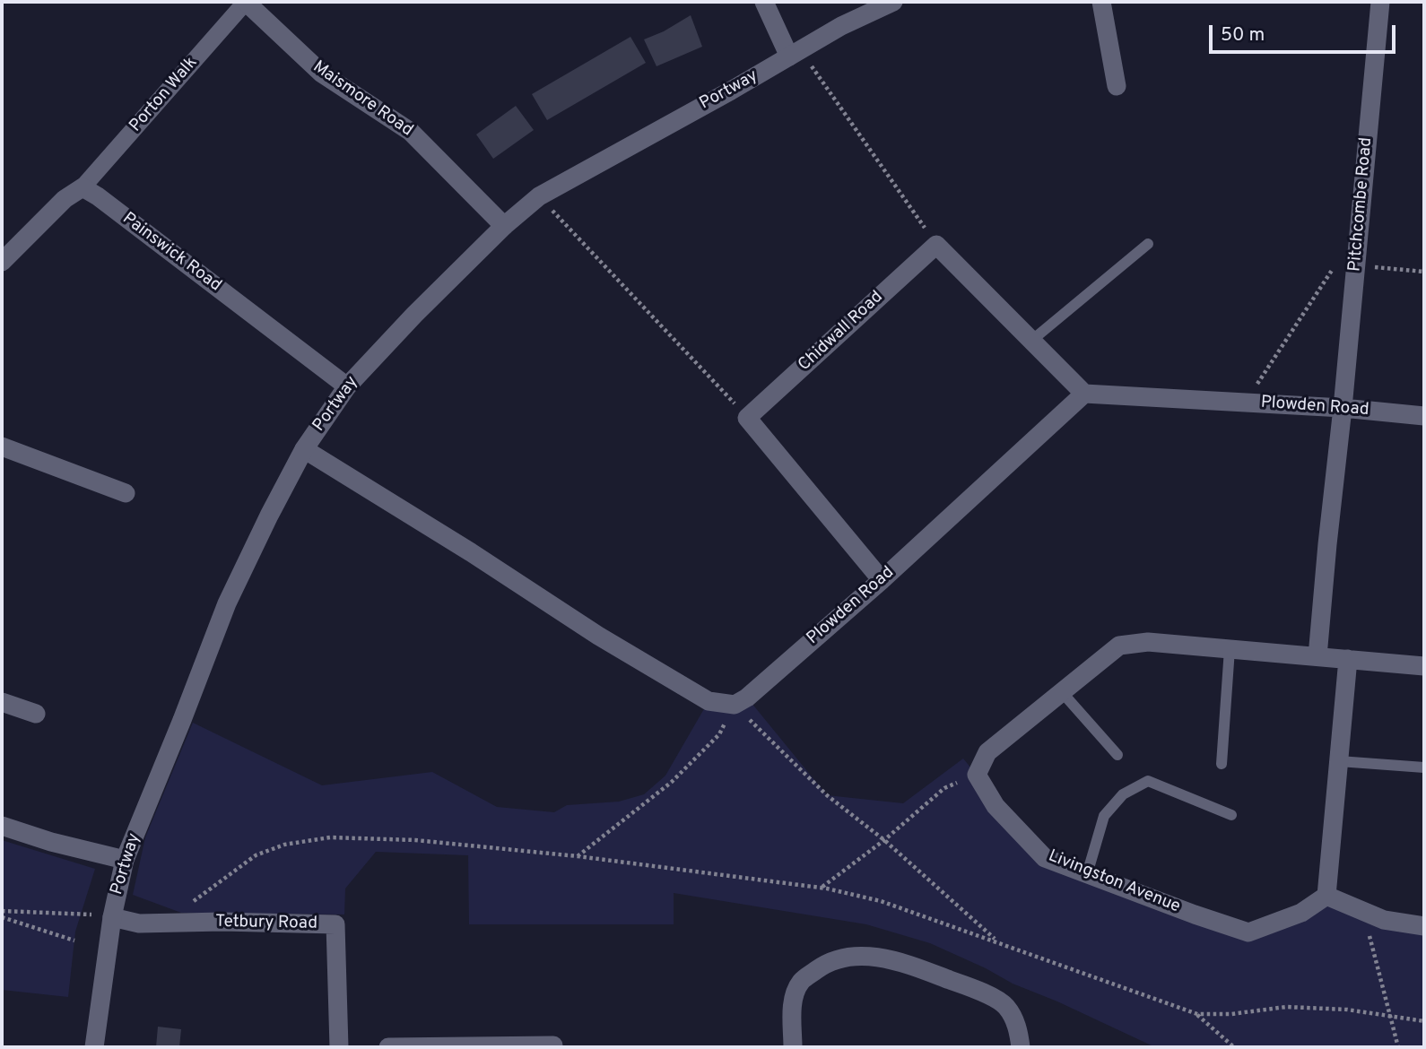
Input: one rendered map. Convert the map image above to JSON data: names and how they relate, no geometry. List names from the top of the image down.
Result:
{
  "streets": {
    "street": [
      "Portway",
      "Porton Walk",
      "Maismore Road",
      "Pitchcombe Road",
      "Painswick Road",
      "Chidwall Road",
      "Plowden Road",
      "Livingston Avenue",
      "Tetbury Road"
    ]
  },
  "crossings": [
    ["Portway", "Maismore Road"],
    ["Portway", "Painswick Road"],
    ["Portway", "Tetbury Road"],
    ["Porton Walk", "Maismore Road"],
    ["Porton Walk", "Painswick Road"],
    ["Pitchcombe Road", "Plowden Road"]
  ],
  "scale_bar": "50 m"
}
